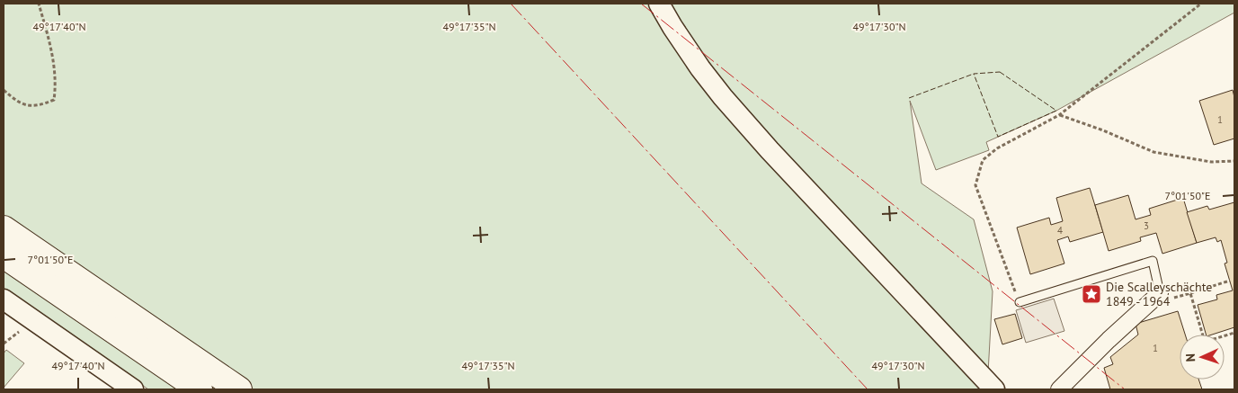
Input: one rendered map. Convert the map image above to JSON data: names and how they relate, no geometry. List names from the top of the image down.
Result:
{
  "places": {
    "place": ["Die Scalleyschächte 1849 - 1964"]
  },
  "house_numbers": [
    "1",
    "3",
    "4",
    "1"
  ],
  "north": "left",
  "coordinates": [
    "49°17'40\"N",
    "49°17'35\"N",
    "49°17'30\"N",
    "7°01'50\"E"
  ]
}
